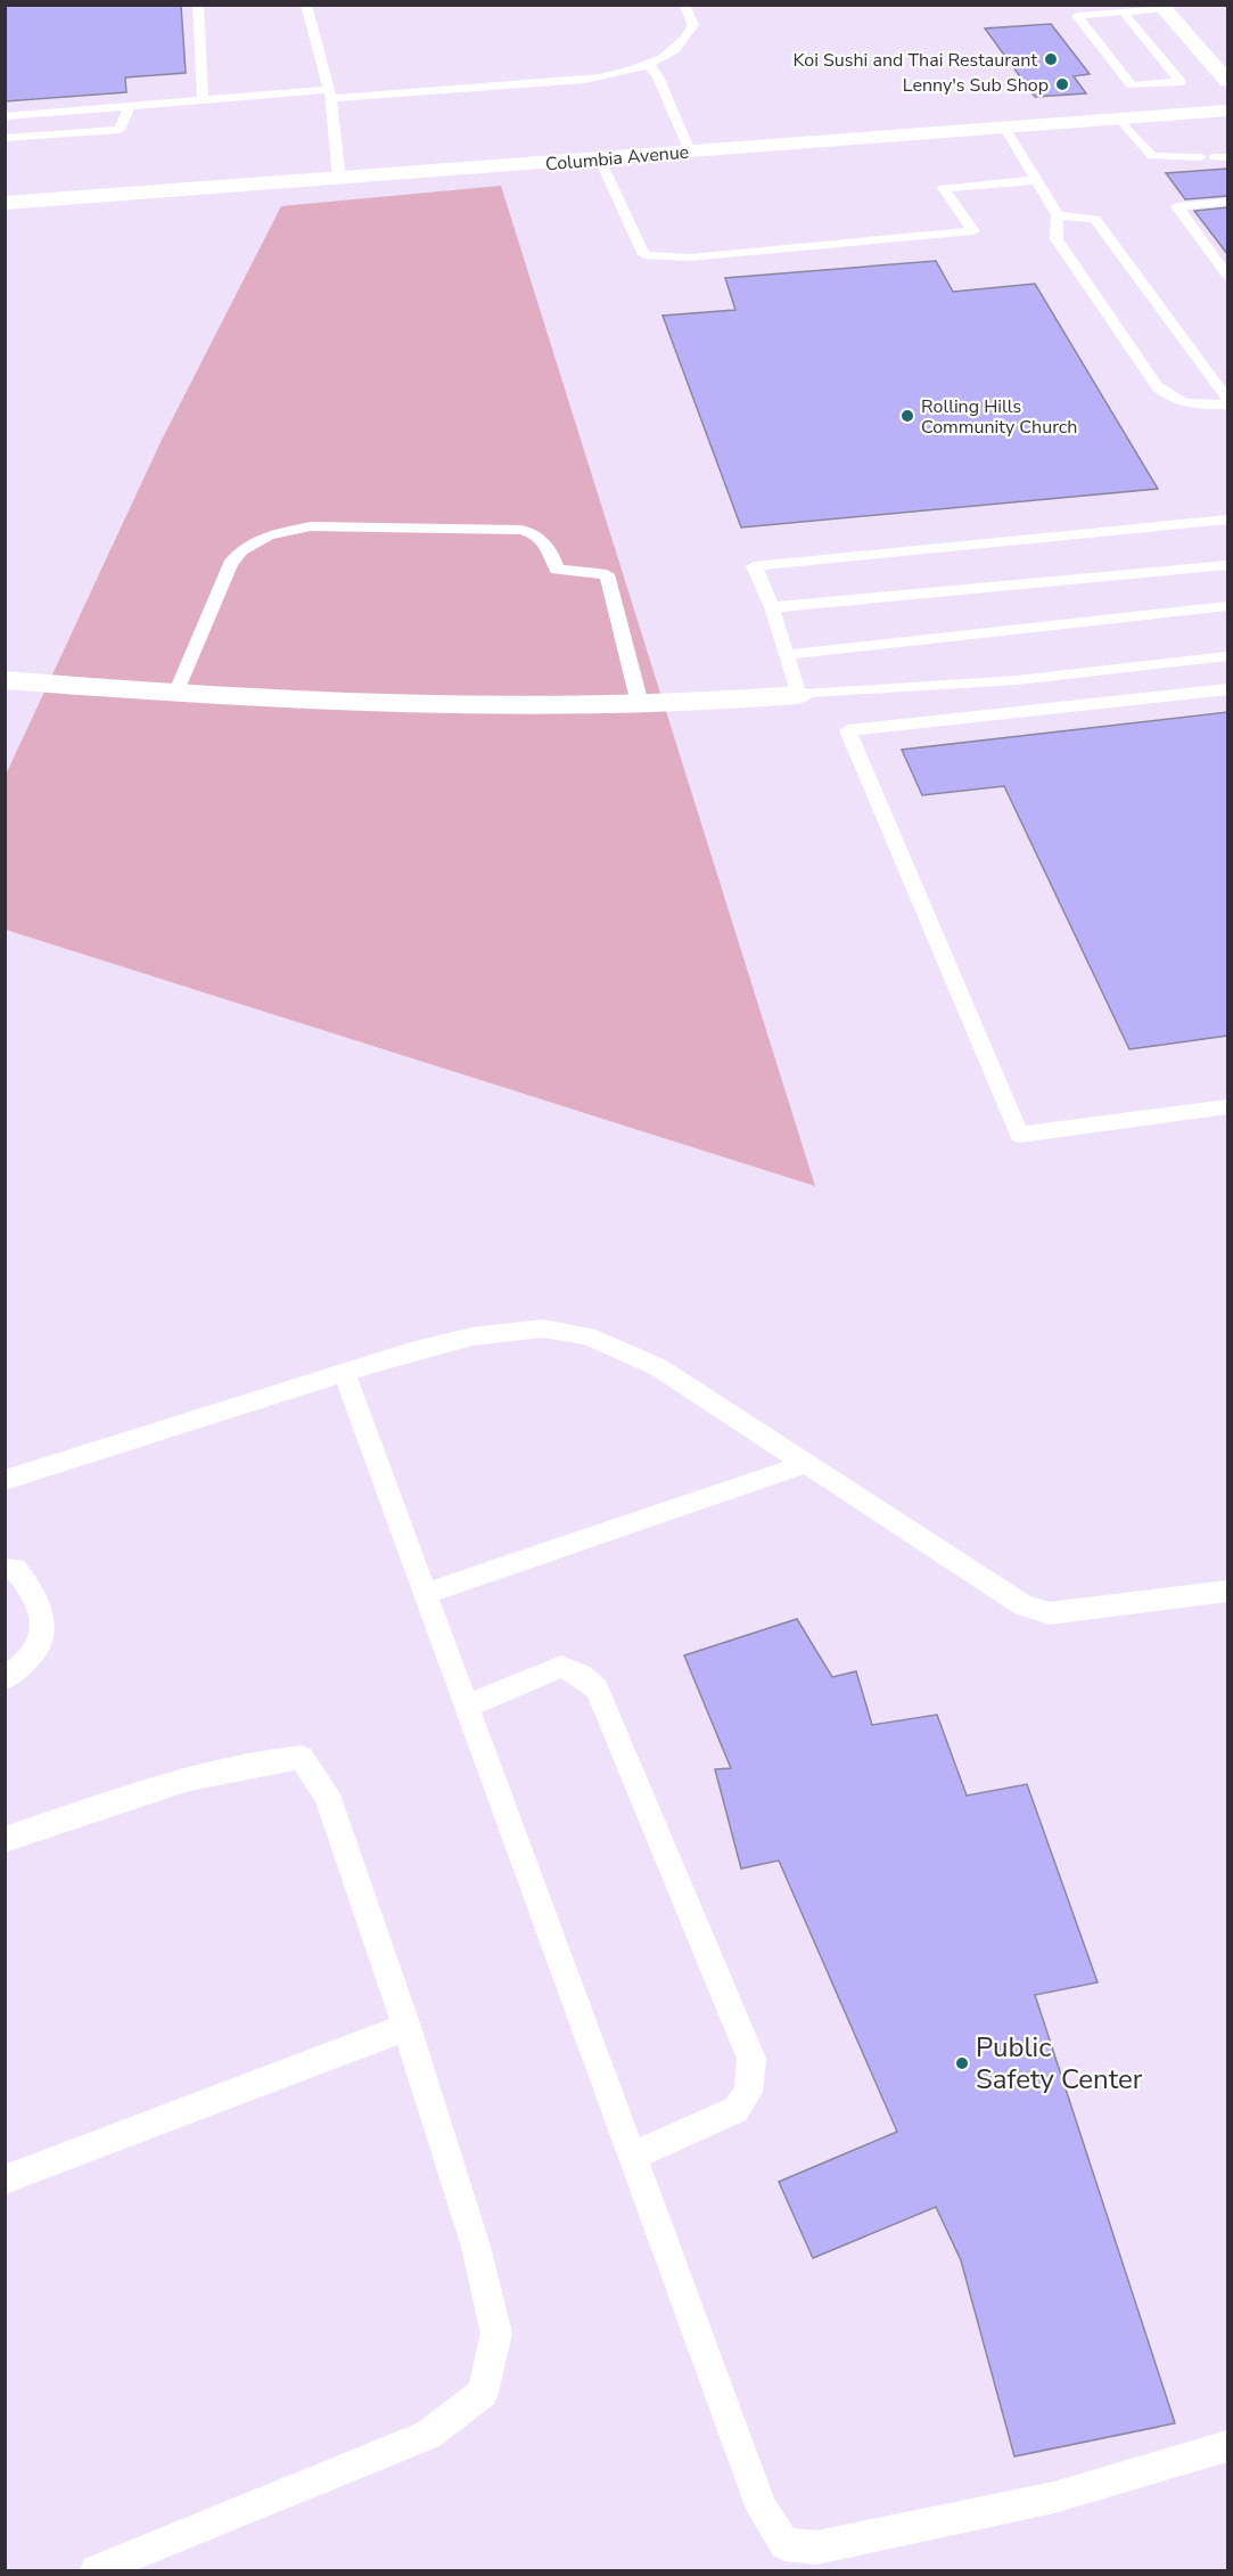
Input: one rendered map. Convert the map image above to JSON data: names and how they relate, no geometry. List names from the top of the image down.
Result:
{
  "streets": {
    "main road": ["Columbia Avenue"]
  },
  "places": [
    "Koi Sushi and Thai Restaurant",
    "Lenny's Sub Shop",
    "Rolling Hills Community Church",
    "Public Safety Center"
  ]
}
